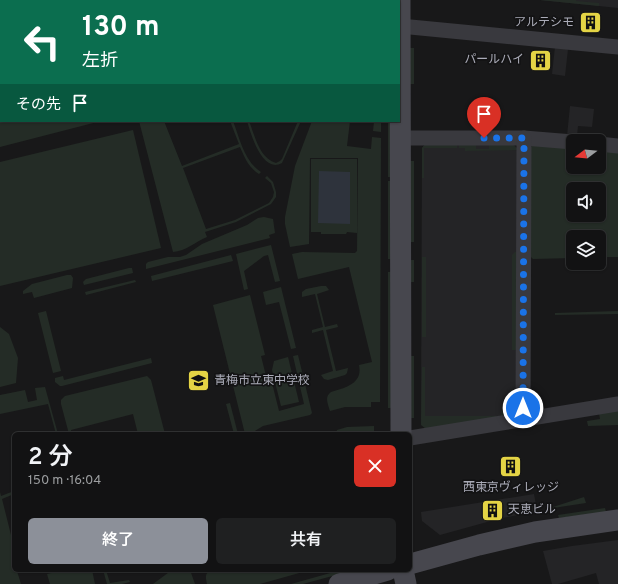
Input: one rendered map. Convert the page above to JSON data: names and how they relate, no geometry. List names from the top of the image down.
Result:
{
  "places": {
    "building": [
      "アルテシモ",
      "パールハイ",
      "西東京ヴィレッジ",
      "天恵ビル"
    ],
    "school or university": ["青梅市立東中学校"]
  },
  "north": "left",
  "page": {
    "turn": ["130 m", "左折"],
    "then": "その先",
    "heading": ["2 分", "150 m · 16:04"],
    "buttons": ["終了", "共有"]
  }
}
